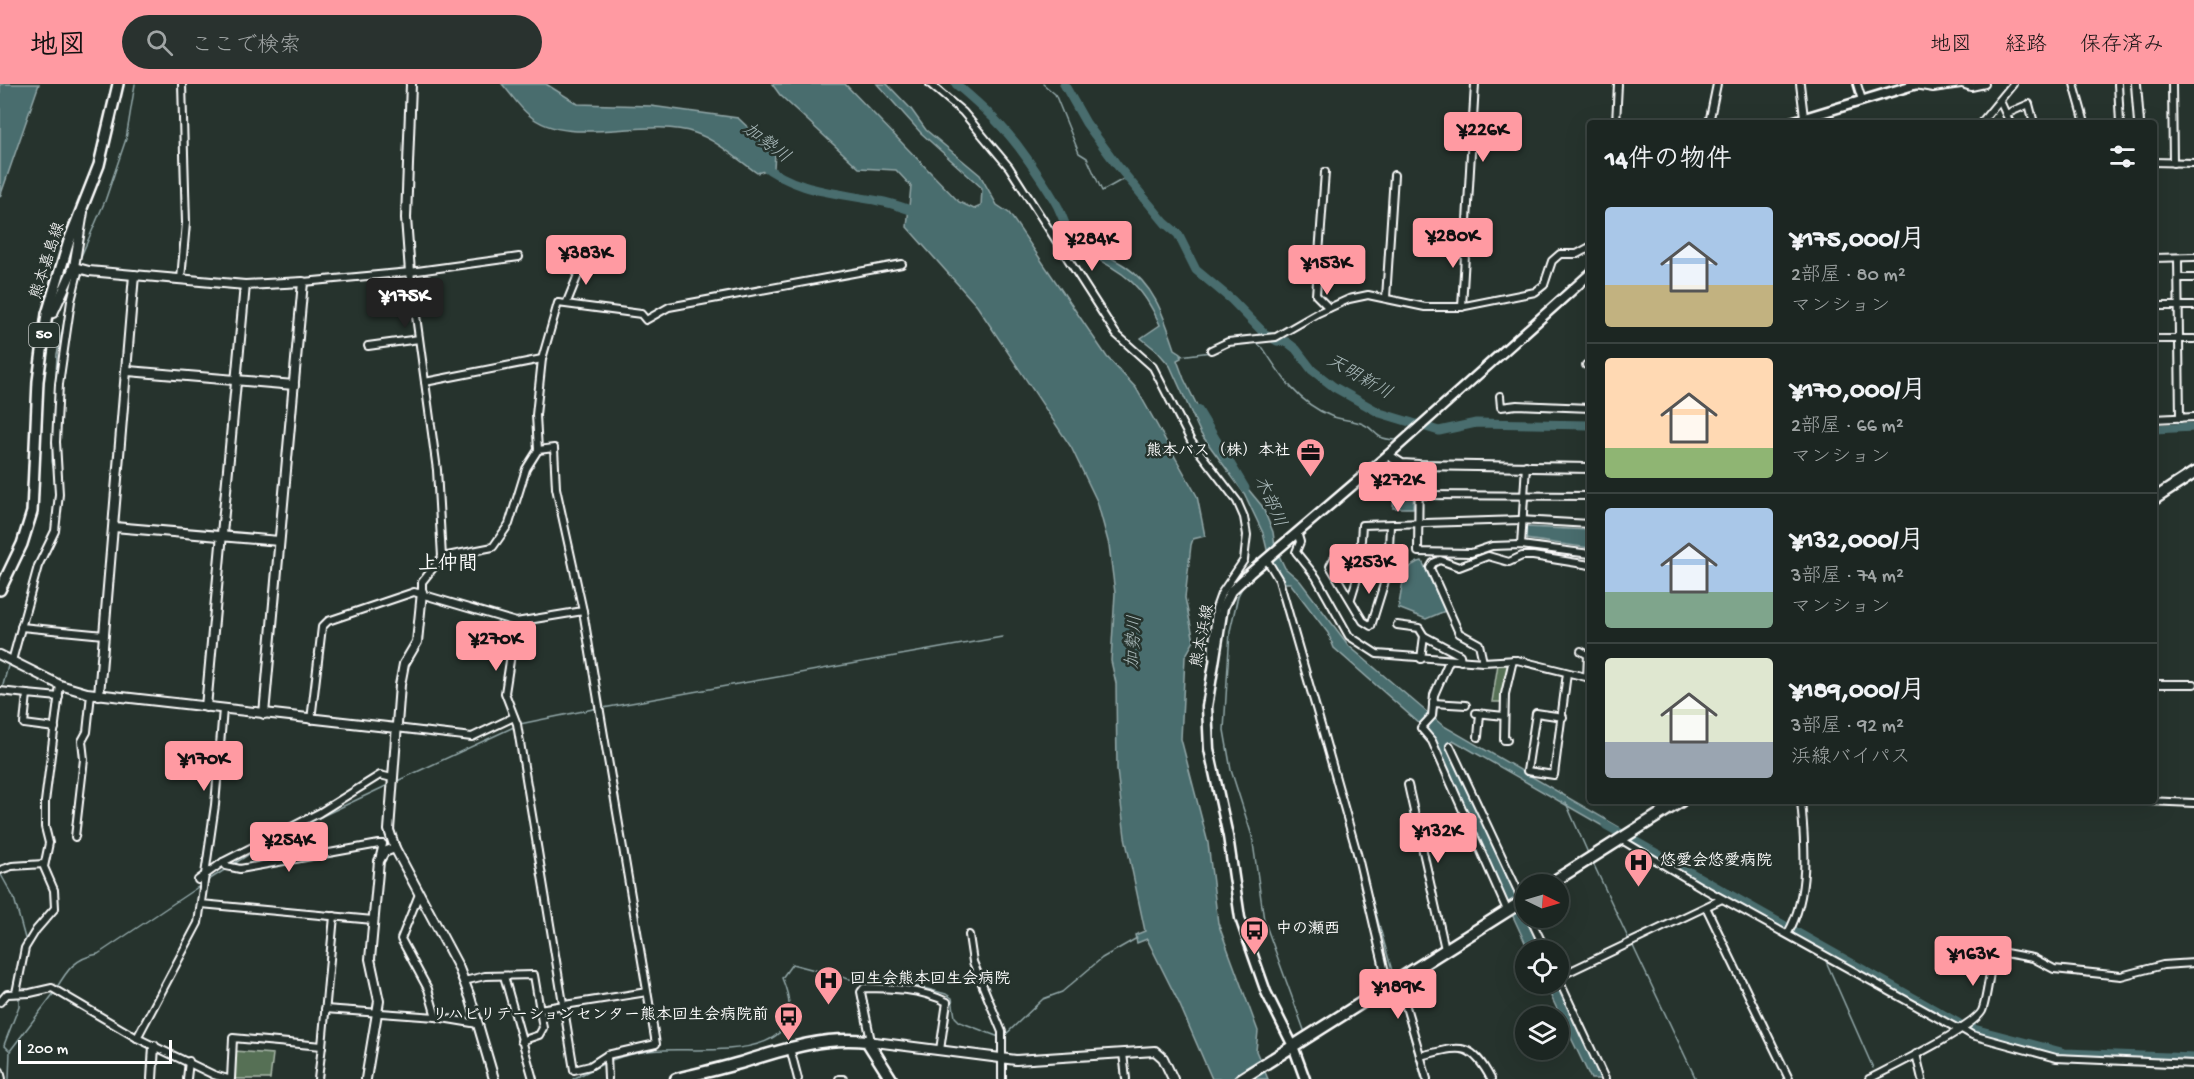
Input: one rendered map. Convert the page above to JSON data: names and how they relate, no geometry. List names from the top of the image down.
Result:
{
  "streets": {
    "main road": ["熊本嘉島線", "50", "熊本浜線"]
  },
  "districts": ["上仲間"],
  "water": ["加勢川", "天明新川", "木部川"],
  "places": {
    "office": ["熊本バス（株）本社"],
    "hospital": ["悠愛会悠愛病院", "回生会熊本回生会病院"],
    "bus stop": ["中の瀬西", "リハビリテーションセンター熊本回生会病院前"]
  },
  "scale_bar": "200 m",
  "north": "right",
  "page": {
    "header": "地図",
    "search": "ここで検索",
    "nav": ["地図", "経路", "保存済み"],
    "price": [
      "¥226K",
      "¥280K",
      "¥284K",
      "¥383K",
      "¥153K",
      "¥175K",
      "¥272K",
      "¥253K",
      "¥270K",
      "¥170K",
      "¥132K",
      "¥254K",
      "¥163K",
      "¥189K"
    ],
    "heading": "14件の物件",
    "list": [
      {
        "name": "¥175,000/月",
        "note": "2部屋 · 80 m² · マンション"
      },
      {
        "name": "¥170,000/月",
        "note": "2部屋 · 66 m² · マンション"
      },
      {
        "name": "¥132,000/月",
        "note": "3部屋 · 74 m² · マンション"
      },
      {
        "name": "¥189,000/月",
        "note": "3部屋 · 92 m² · 浜線バイパス"
      }
    ],
    "scale": "200 m"
  }
}
